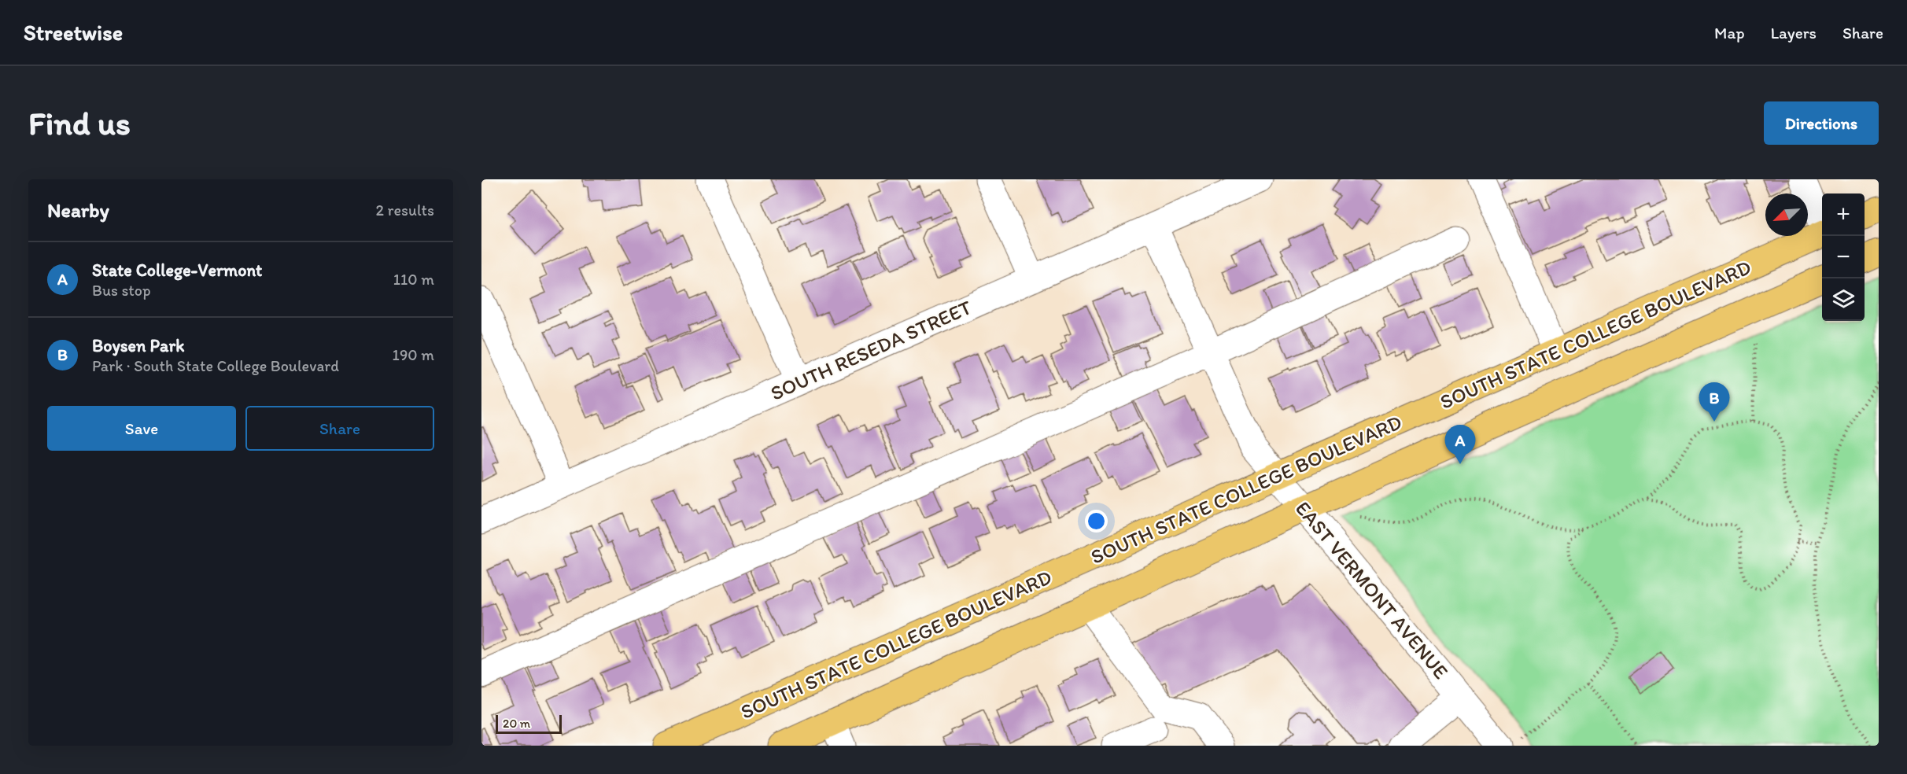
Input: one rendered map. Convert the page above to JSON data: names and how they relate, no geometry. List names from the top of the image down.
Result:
{
  "streets": {
    "main road": ["SOUTH STATE COLLEGE BOULEVARD"],
    "street": ["SOUTH RESEDA STREET", "EAST VERMONT AVENUE"]
  },
  "crossings": [
    ["SOUTH STATE COLLEGE BOULEVARD", "EAST VERMONT AVENUE"],
    ["SOUTH RESEDA STREET", "EAST VERMONT AVENUE"]
  ],
  "scale_bar": "20 m",
  "north": "bottom left",
  "page": {
    "header": "Streetwise",
    "nav": ["Map", "Layers", "Share"],
    "buttons": [
      "Directions",
      ["Save", "Share"]
    ],
    "title": "Find us",
    "heading": ["Nearby", "2 results"],
    "map_buttons": ["+", "−"],
    "list": [
      {
        "mark": "A",
        "name": "State College-Vermont",
        "note": "Bus stop",
        "value": "110 m"
      },
      {
        "mark": "B",
        "name": "Boysen Park",
        "note": "Park · South State College Boulevard",
        "value": "190 m"
      }
    ],
    "pins": ["B", "A"],
    "scale": "20 m"
  }
}
